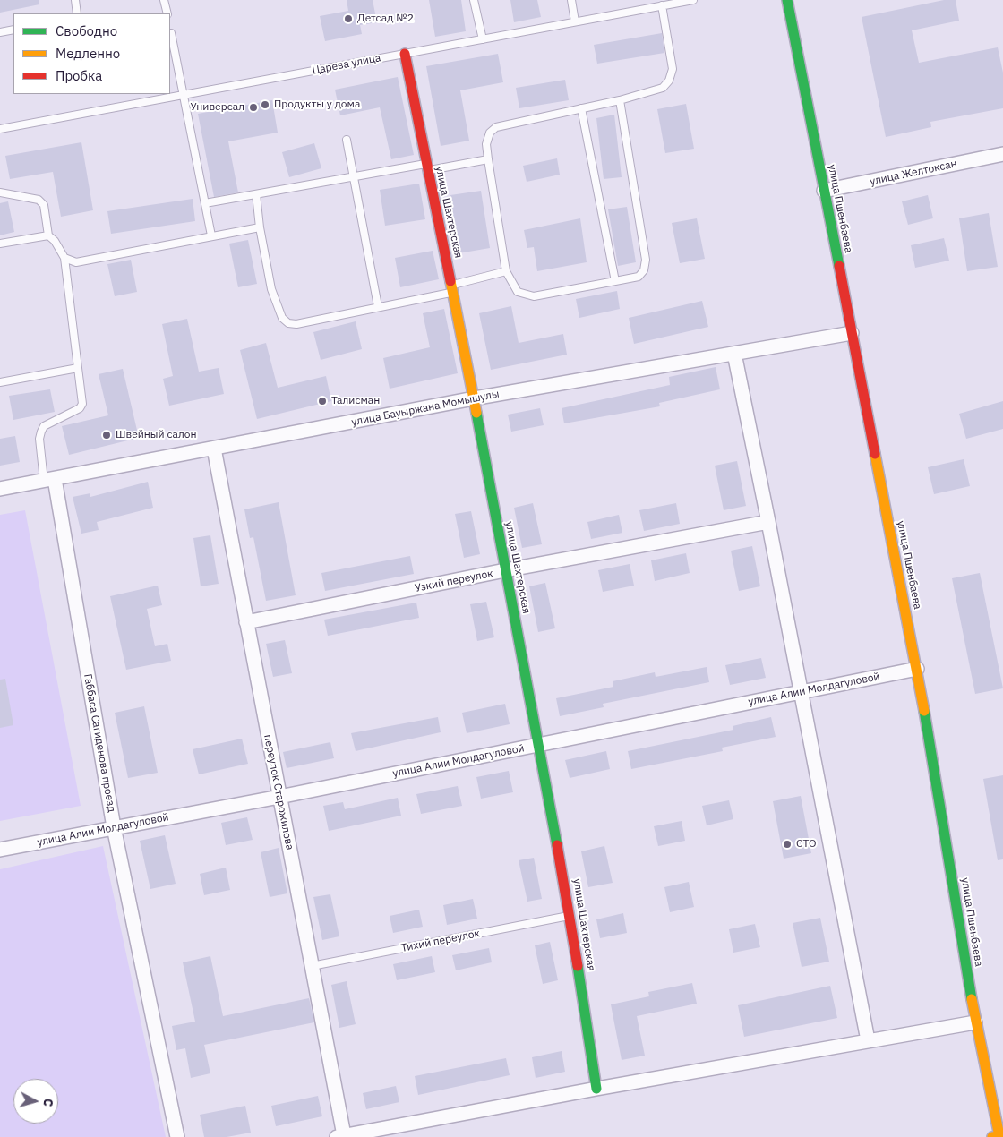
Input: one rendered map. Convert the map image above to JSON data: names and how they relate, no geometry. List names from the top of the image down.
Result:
{
  "streets": {
    "street": [
      "улица Желтоксан",
      "улица Пшенбаева",
      "улица Шахтерская",
      "улица Бауыржана Момышулы",
      "Узкий переулок",
      "улица Алии Молдагуловой",
      "Габбаса Сагиденова проезд",
      "переулок Старожилова"
    ],
    "lane": ["Царева улица", "Тихий переулок"]
  },
  "crossings": [
    ["Царева улица", "улица Шахтерская"],
    ["улица Желтоксан", "улица Пшенбаева"],
    ["улица Пшенбаева", "улица Бауыржана Момышулы"],
    ["улица Пшенбаева", "улица Алии Молдагуловой"],
    ["улица Шахтерская", "улица Бауыржана Момышулы"],
    ["улица Шахтерская", "Узкий переулок"],
    ["улица Шахтерская", "улица Алии Молдагуловой"],
    ["улица Шахтерская", "Тихий переулок"],
    ["улица Бауыржана Момышулы", "Габбаса Сагиденова проезд"],
    ["улица Бауыржана Момышулы", "переулок Старожилова"],
    ["Узкий переулок", "переулок Старожилова"],
    ["улица Алии Молдагуловой", "Габбаса Сагиденова проезд"],
    ["улица Алии Молдагуловой", "переулок Старожилова"],
    ["переулок Старожилова", "Тихий переулок"]
  ],
  "places": [
    "Детсад №2",
    "Продукты у дома",
    "Универсал",
    "Талисман",
    "Швейный салон",
    "СТО"
  ],
  "legend": ["Свободно", "Медленно", "Пробка"],
  "north": "right"
}
